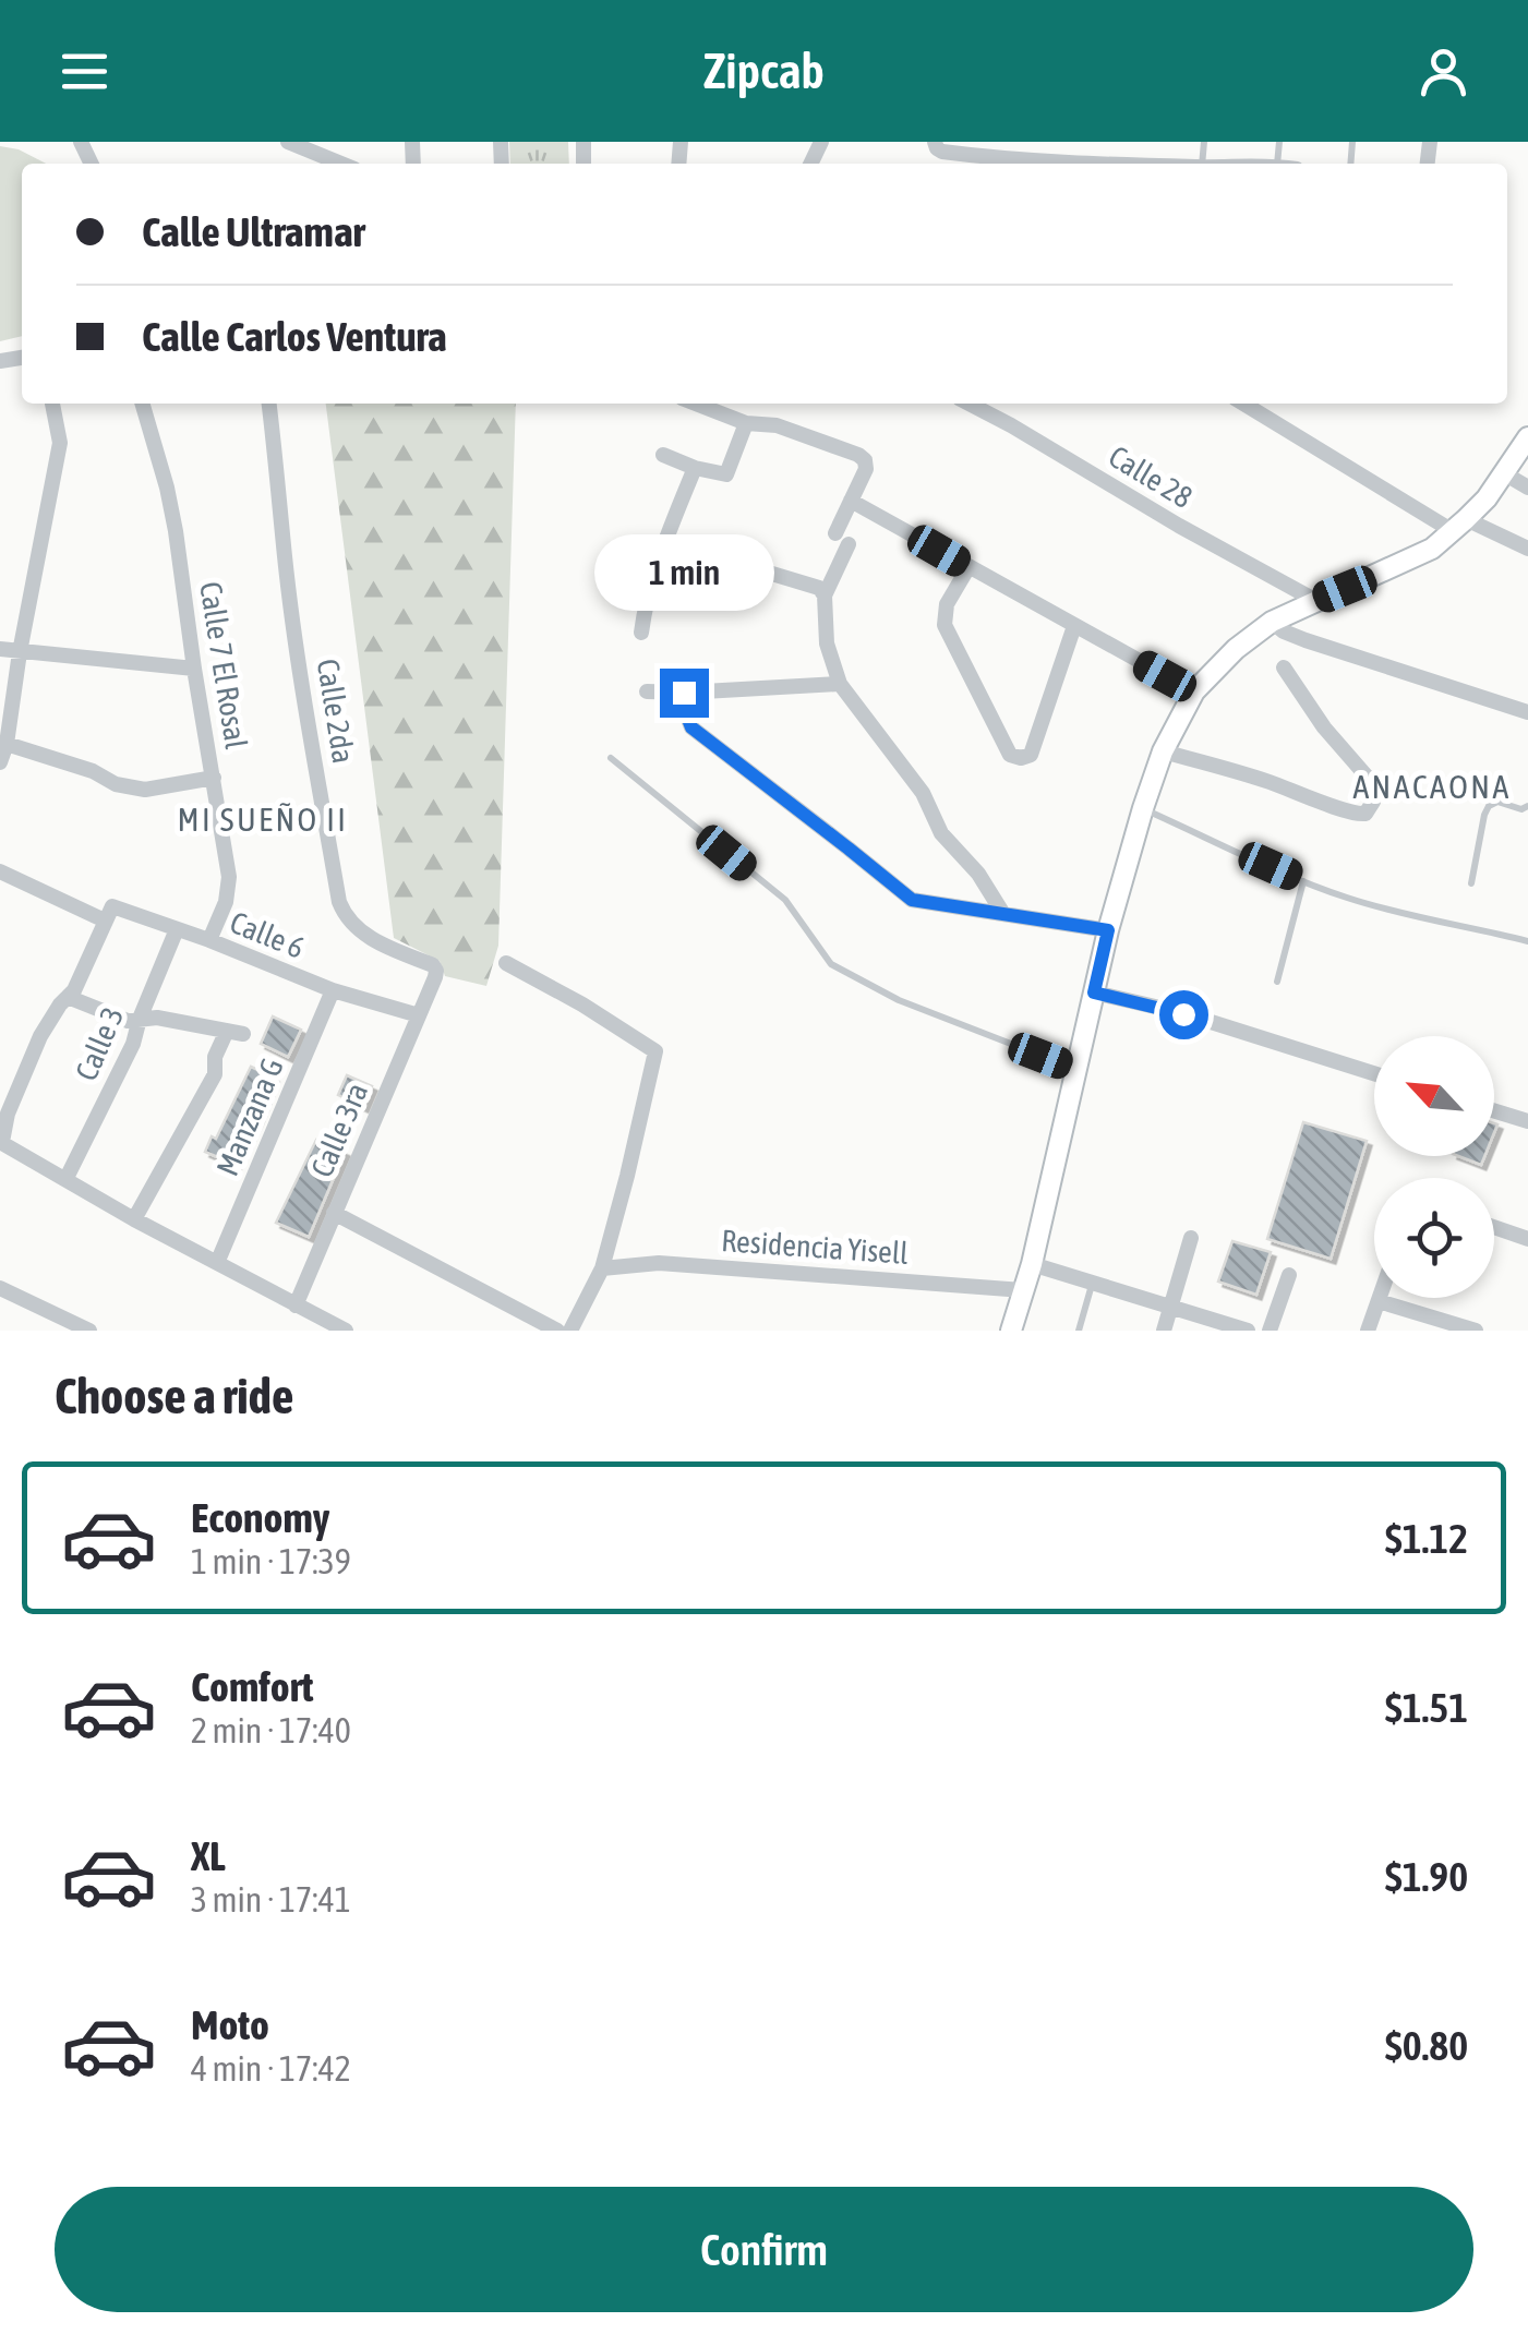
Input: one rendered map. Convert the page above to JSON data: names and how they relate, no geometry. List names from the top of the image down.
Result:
{
  "streets": {
    "street": [
      "Calle 28",
      "Calle 7 El Rosal",
      "Calle 2da",
      "Calle 6",
      "Calle 3",
      "Manzana G",
      "Calle 3ra",
      "Residencia Yisell"
    ]
  },
  "crossings": [
    ["Calle 7 El Rosal", "Calle 6"],
    ["Calle 2da", "Calle 3ra"],
    ["Calle 6", "Calle 3"],
    ["Calle 6", "Manzana G"],
    ["Calle 6", "Calle 3ra"]
  ],
  "districts": ["ANACAONA", "MI SUEÑO II"],
  "north": "top left",
  "page": {
    "header": "Zipcab",
    "banner": ["Calle Ultramar", "Calle Carlos Ventura"],
    "bubble": "1 min",
    "heading": "Choose a ride",
    "list": [
      {
        "name": "Economy",
        "note": "1 min · 17:39",
        "value": "$1.12"
      },
      {
        "name": "Comfort",
        "note": "2 min · 17:40",
        "value": "$1.51"
      },
      {
        "name": "XL",
        "note": "3 min · 17:41",
        "value": "$1.90"
      },
      {
        "name": "Moto",
        "note": "4 min · 17:42",
        "value": "$0.80"
      }
    ],
    "buttons": "Confirm"
  }
}
